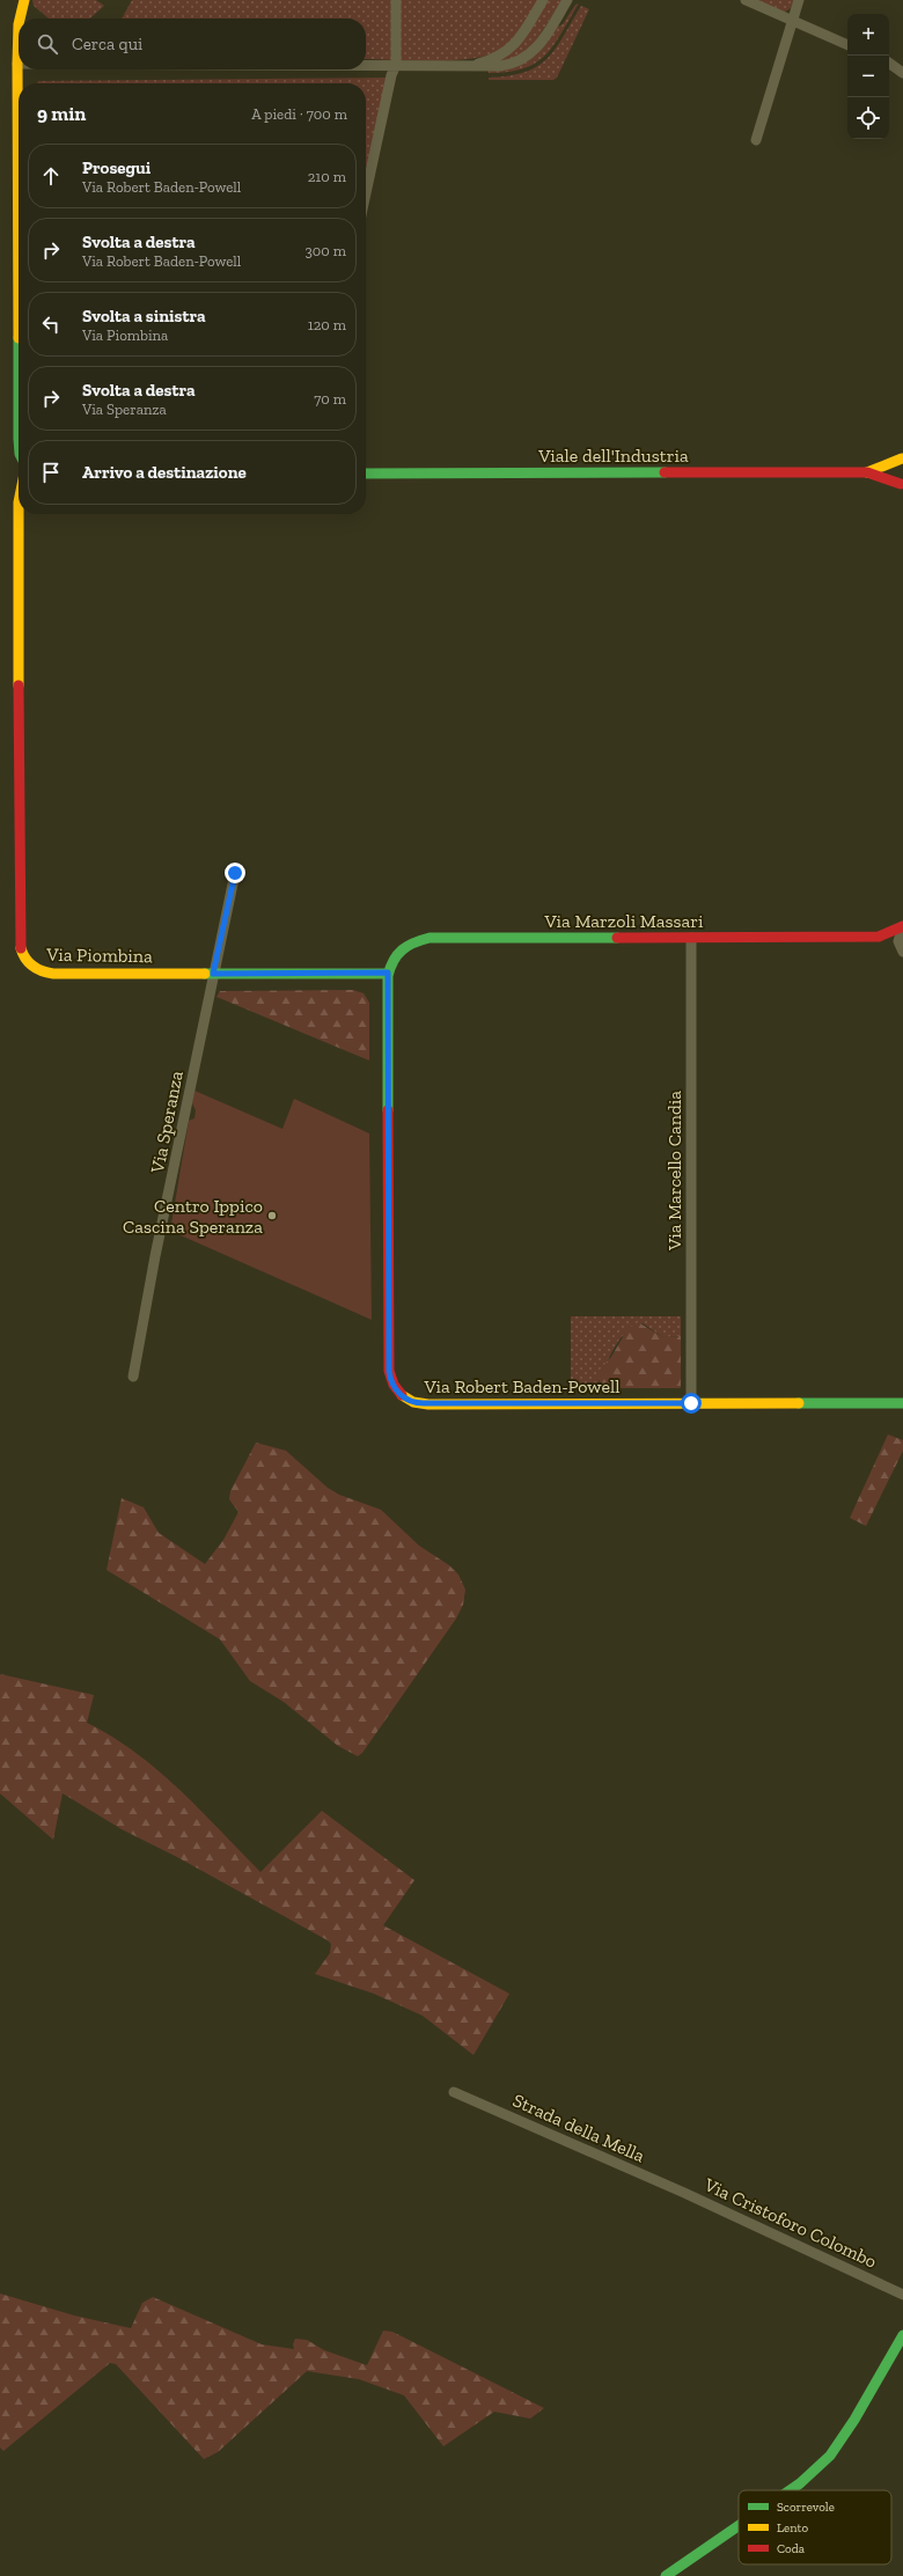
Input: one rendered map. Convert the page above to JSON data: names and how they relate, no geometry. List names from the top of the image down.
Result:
{
  "streets": {
    "street": [
      "Viale dell'Industria",
      "Via Marzoli Massari",
      "Via Piombina",
      "Via Speranza",
      "Via Marcello Candia",
      "Via Robert Baden-Powell",
      "Strada della Mella",
      "Via Cristoforo Colombo"
    ]
  },
  "crossings": [
    ["Via Marzoli Massari", "Via Piombina"],
    ["Via Marzoli Massari", "Via Marcello Candia"],
    ["Via Marzoli Massari", "Via Robert Baden-Powell"],
    ["Via Piombina", "Via Speranza"],
    ["Via Piombina", "Via Robert Baden-Powell"],
    ["Via Marcello Candia", "Via Robert Baden-Powell"],
    ["Strada della Mella", "Via Cristoforo Colombo"]
  ],
  "places": ["Centro Ippico Cascina Speranza"],
  "legend": ["Scorrevole", "Lento", "Coda"],
  "page": {
    "map_buttons": ["+", "−"],
    "search": "Cerca qui",
    "heading": ["9 min", "A piedi · 700 m"],
    "list": [
      ["Prosegui", "Via Robert Baden-Powell", "210 m"],
      ["Svolta a destra", "Via Robert Baden-Powell", "300 m"],
      ["Svolta a sinistra", "Via Piombina", "120 m"],
      ["Svolta a destra", "Via Speranza", "70 m"],
      "Arrivo a destinazione"
    ]
  }
}
